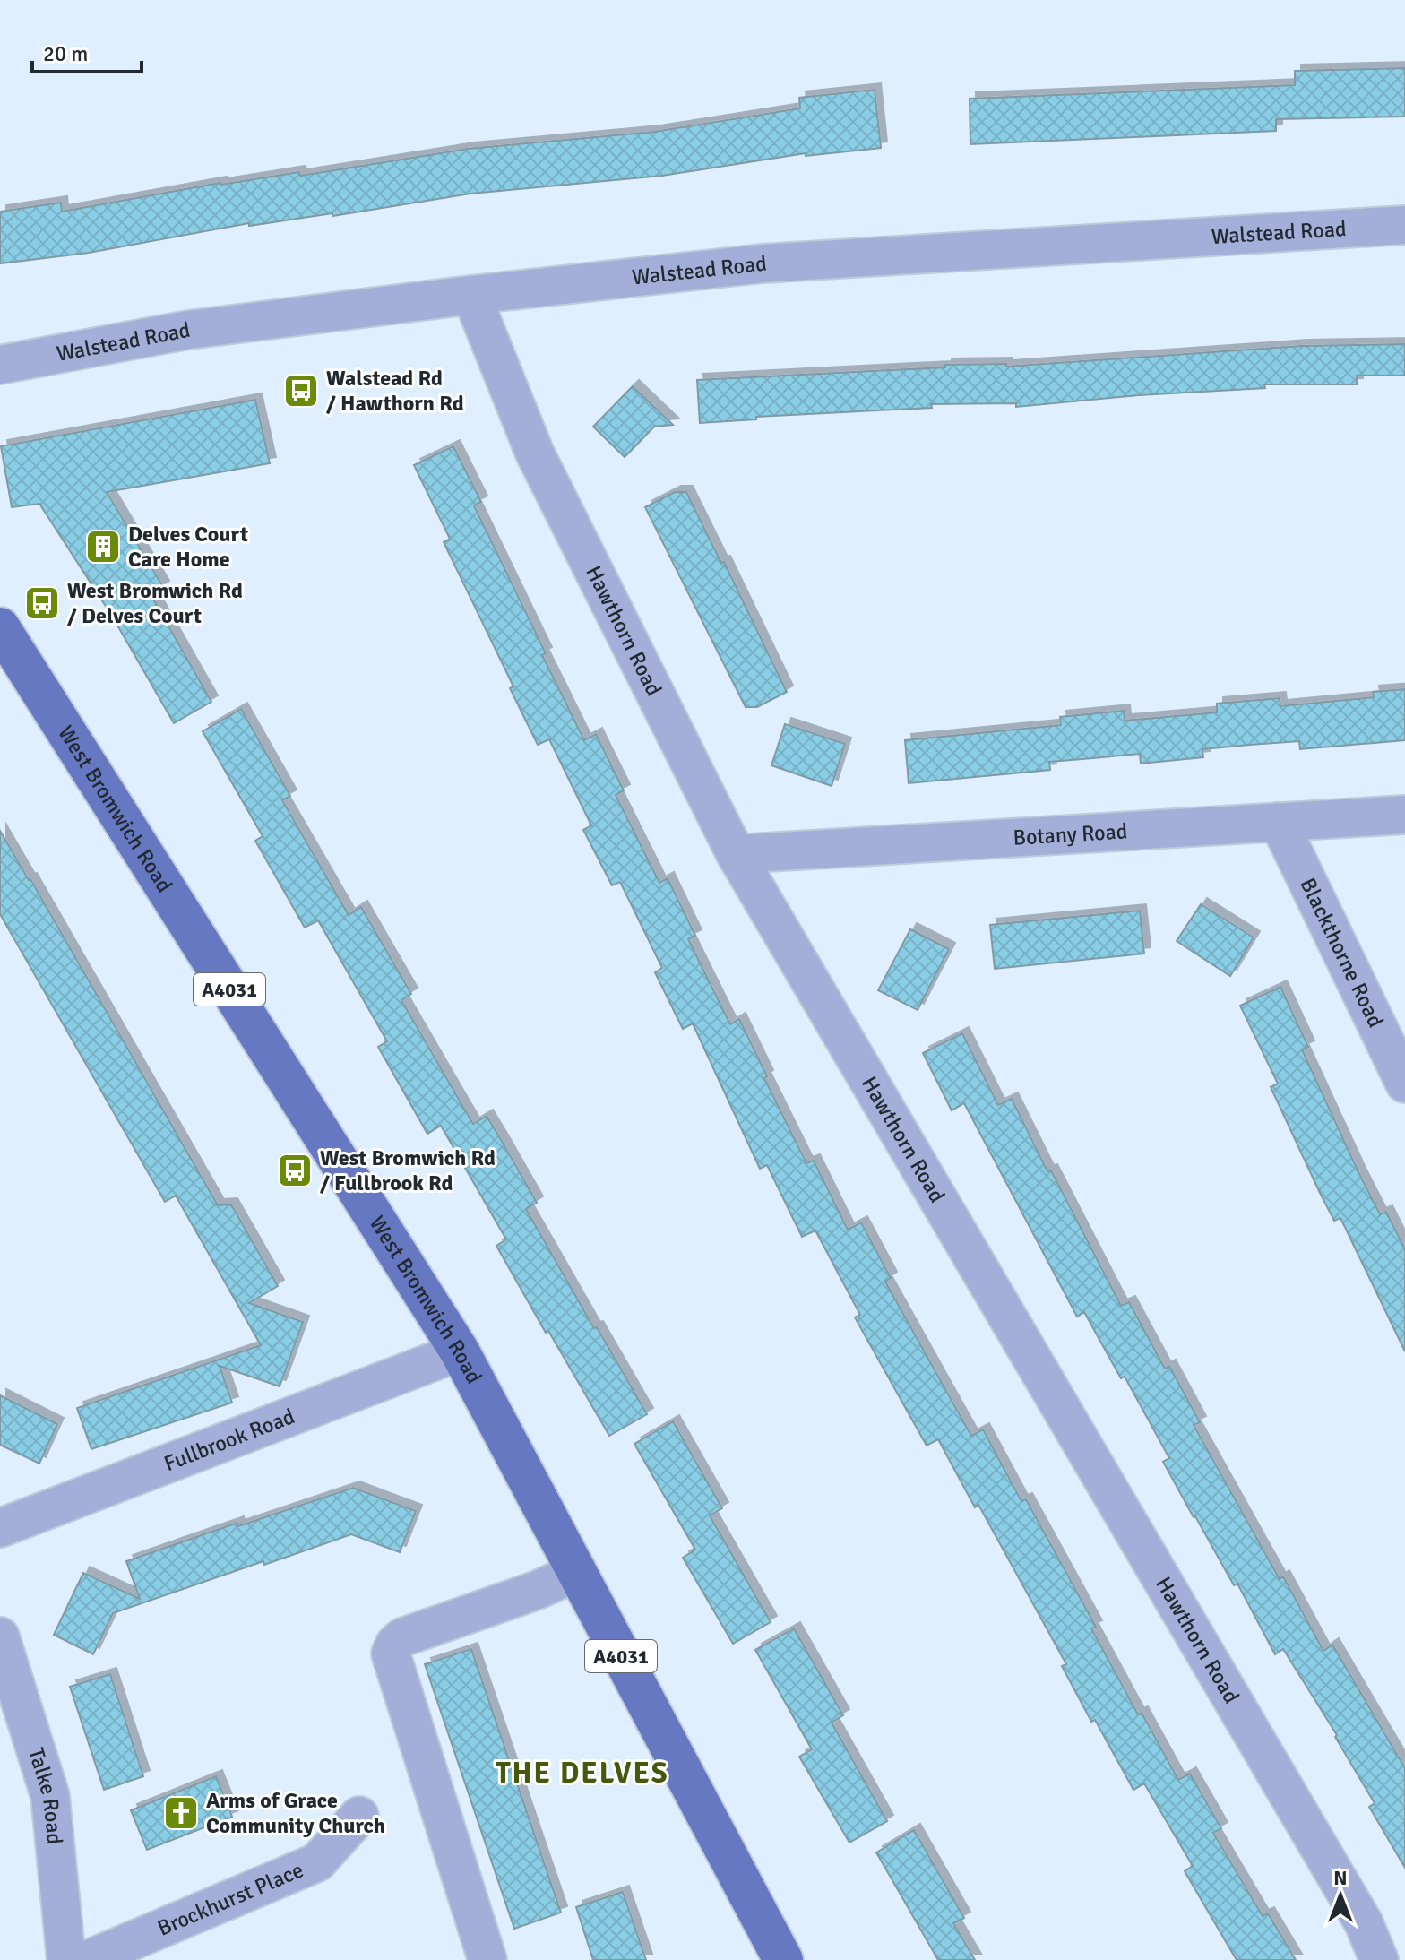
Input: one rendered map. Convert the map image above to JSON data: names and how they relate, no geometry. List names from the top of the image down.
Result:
{
  "streets": {
    "main road": ["West Bromwich Road", "A4031"],
    "street": [
      "Walstead Road",
      "Hawthorn Road",
      "Botany Road",
      "Blackthorne Road",
      "Fullbrook Road",
      "Talke Road",
      "Brockhurst Place"
    ]
  },
  "crossings": [
    ["Walstead Road", "Hawthorn Road"],
    ["Hawthorn Road", "Botany Road"],
    ["West Bromwich Road", "Fullbrook Road"],
    ["Botany Road", "Blackthorne Road"]
  ],
  "districts": ["THE DELVES"],
  "places": {
    "bus stop": ["Walstead Rd / Hawthorn Rd", "West Bromwich Rd / Delves Court", "West Bromwich Rd / Fullbrook Rd"],
    "building": ["Delves Court Care Home"],
    "church": ["Arms of Grace Community Church"]
  },
  "scale_bar": "20 m",
  "north": "top"
}
